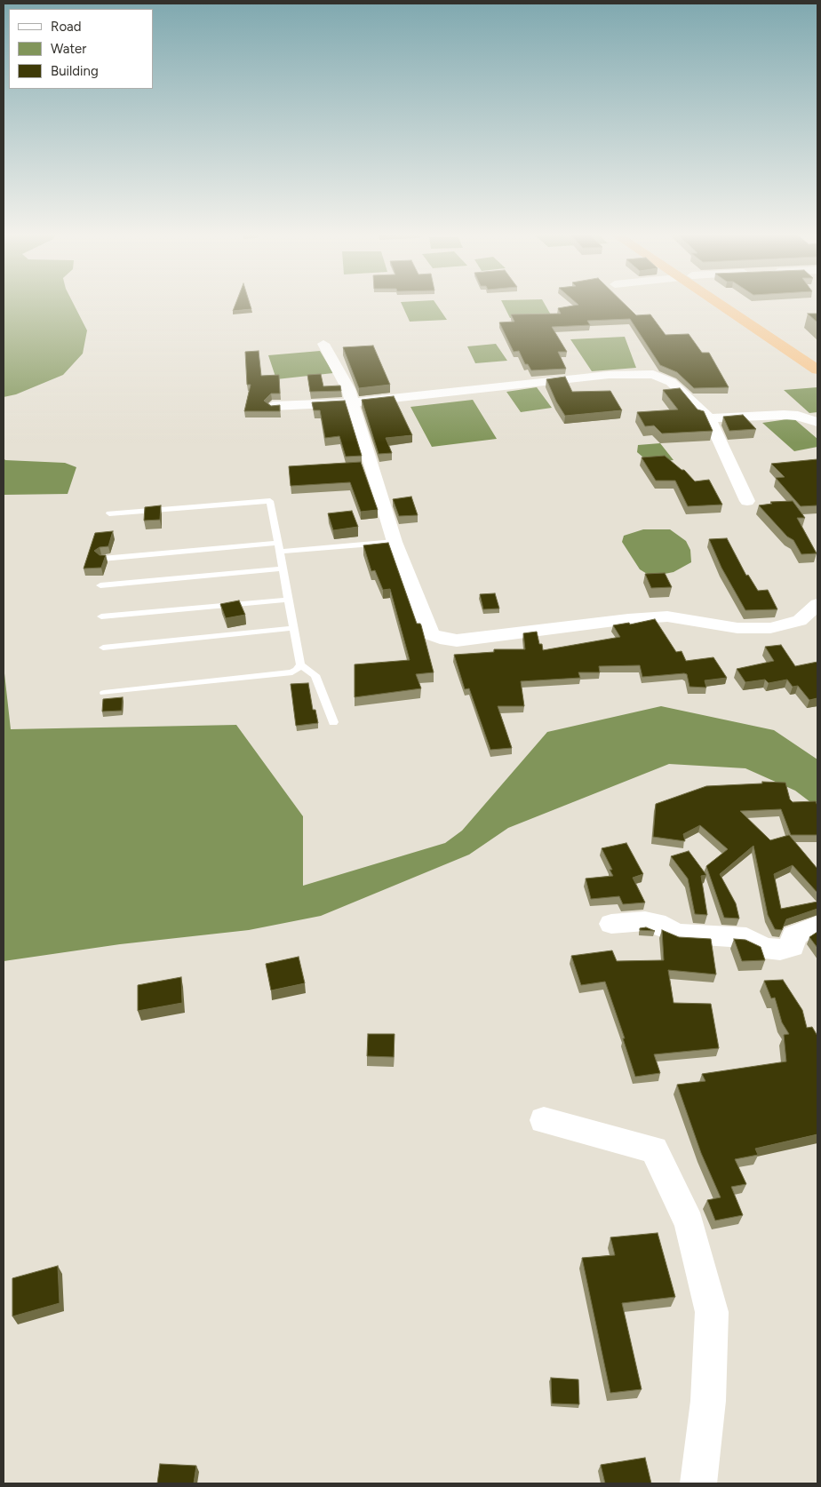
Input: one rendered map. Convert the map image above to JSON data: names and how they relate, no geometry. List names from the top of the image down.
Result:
{
  "legend": ["Road", "Water", "Building"]
}
